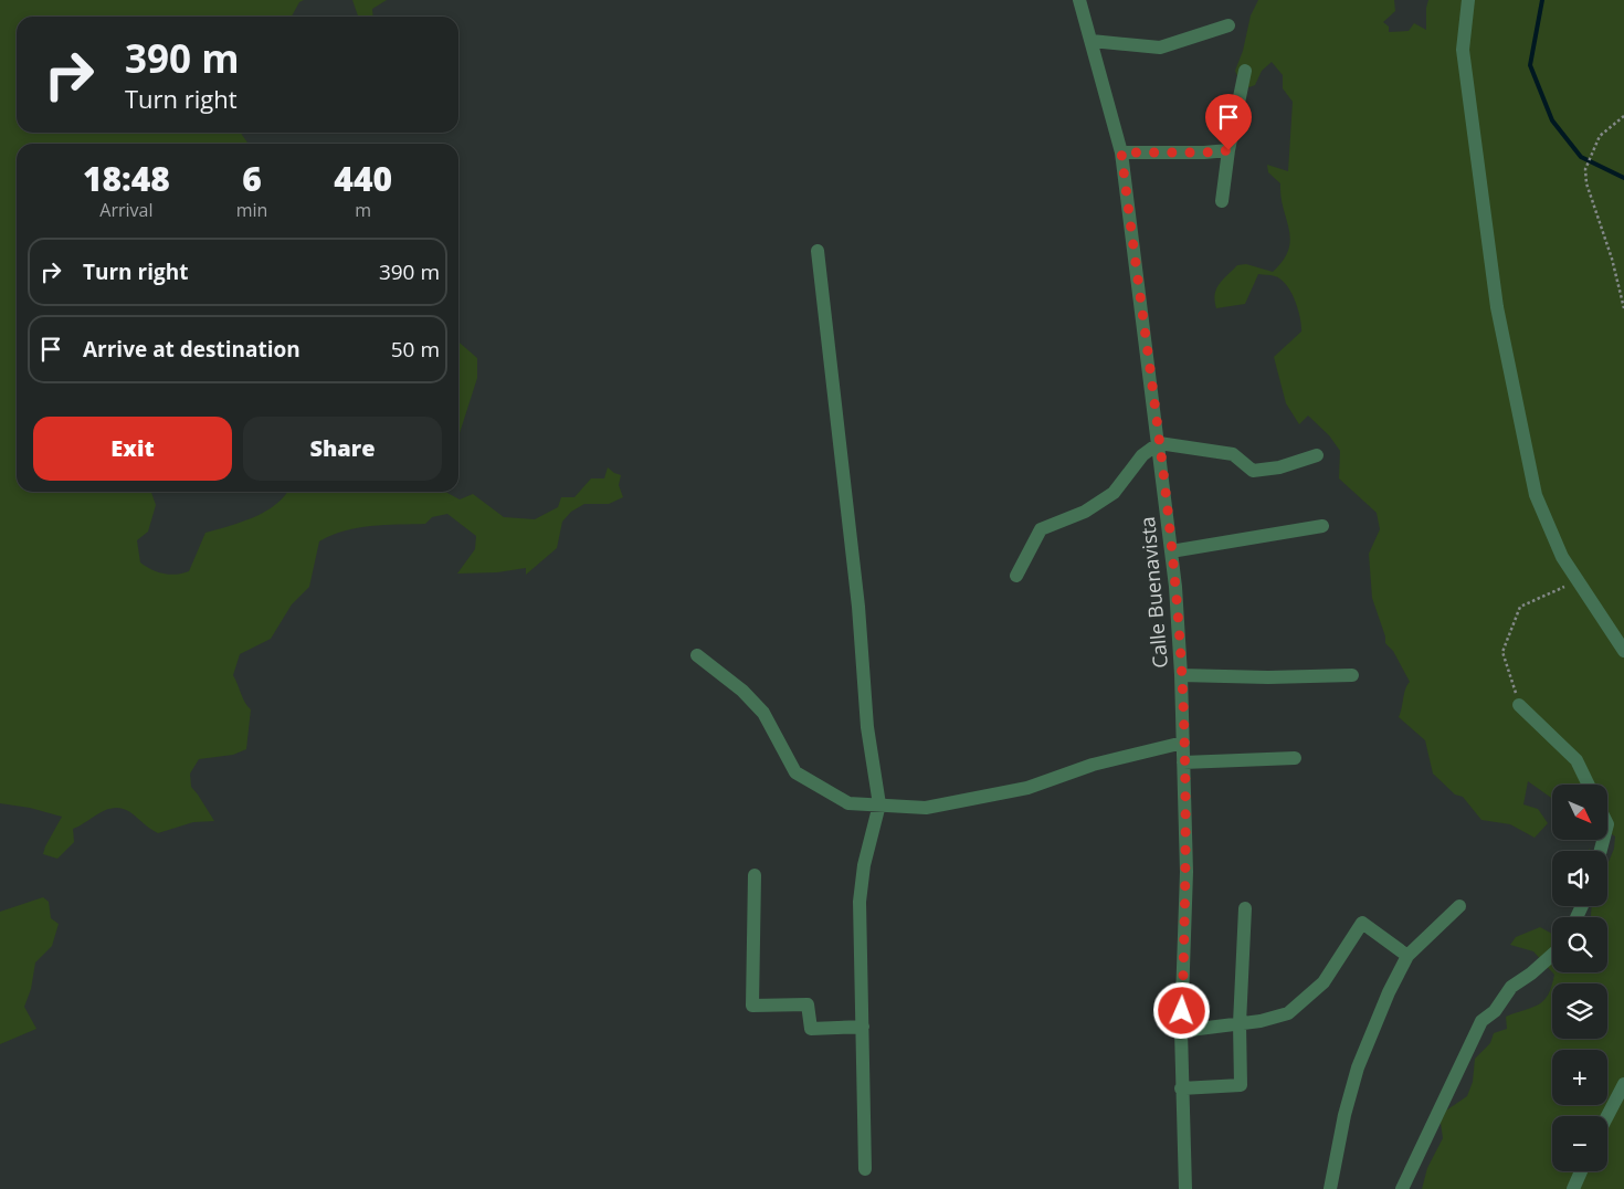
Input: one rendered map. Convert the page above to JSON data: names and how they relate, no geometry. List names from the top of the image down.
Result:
{
  "streets": {
    "street": ["Calle Buenavista"]
  },
  "north": "bottom right",
  "page": {
    "turn": ["390 m", "Turn right"],
    "eta": [
      "18:48",
      "Arrival",
      "6",
      "min",
      "440",
      "m"
    ],
    "list": [
      {
        "name": "Turn right",
        "value": "390 m"
      },
      {
        "name": "Arrive at destination",
        "value": "50 m"
      }
    ],
    "buttons": ["Exit", "Share"],
    "map_buttons": ["+", "−"]
  }
}
